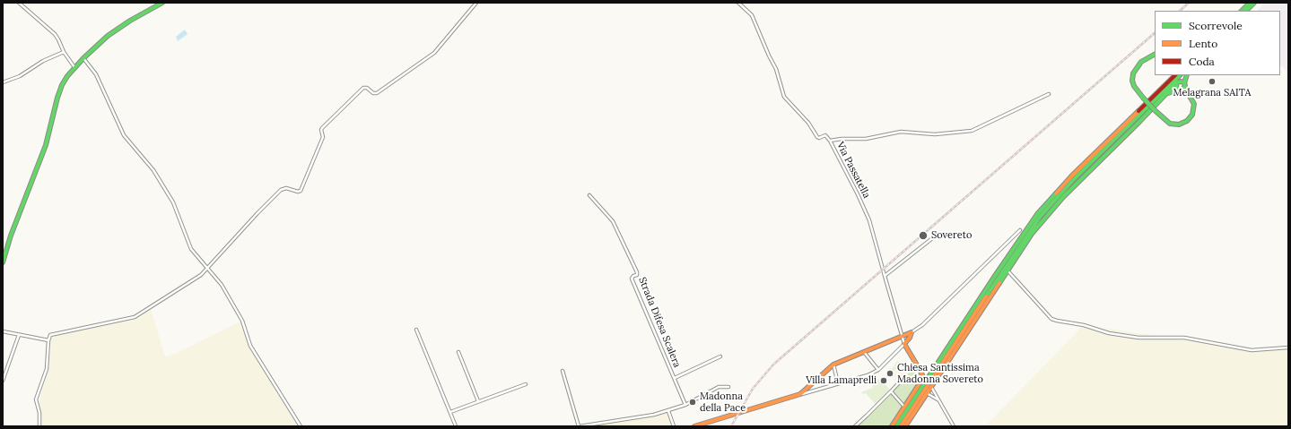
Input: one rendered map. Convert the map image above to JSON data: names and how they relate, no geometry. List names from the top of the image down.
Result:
{
  "streets": {
    "street": ["Via Passatella", "Strada Difesa Scalera"]
  },
  "places": [
    "Melagrana SAITA",
    "Sovereto",
    "Chiesa Santissima Madonna Sovereto",
    "Villa Lamaprelli",
    "Madonna della Pace"
  ],
  "legend": ["Scorrevole", "Lento", "Coda"]
}
